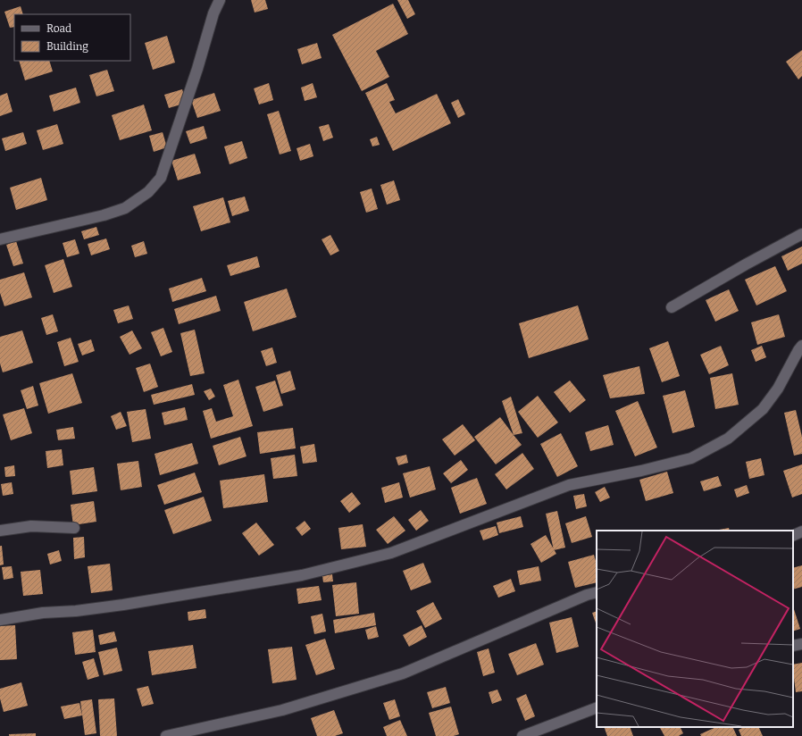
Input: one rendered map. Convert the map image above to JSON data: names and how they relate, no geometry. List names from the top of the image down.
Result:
{
  "legend": ["Road", "Building"]
}
